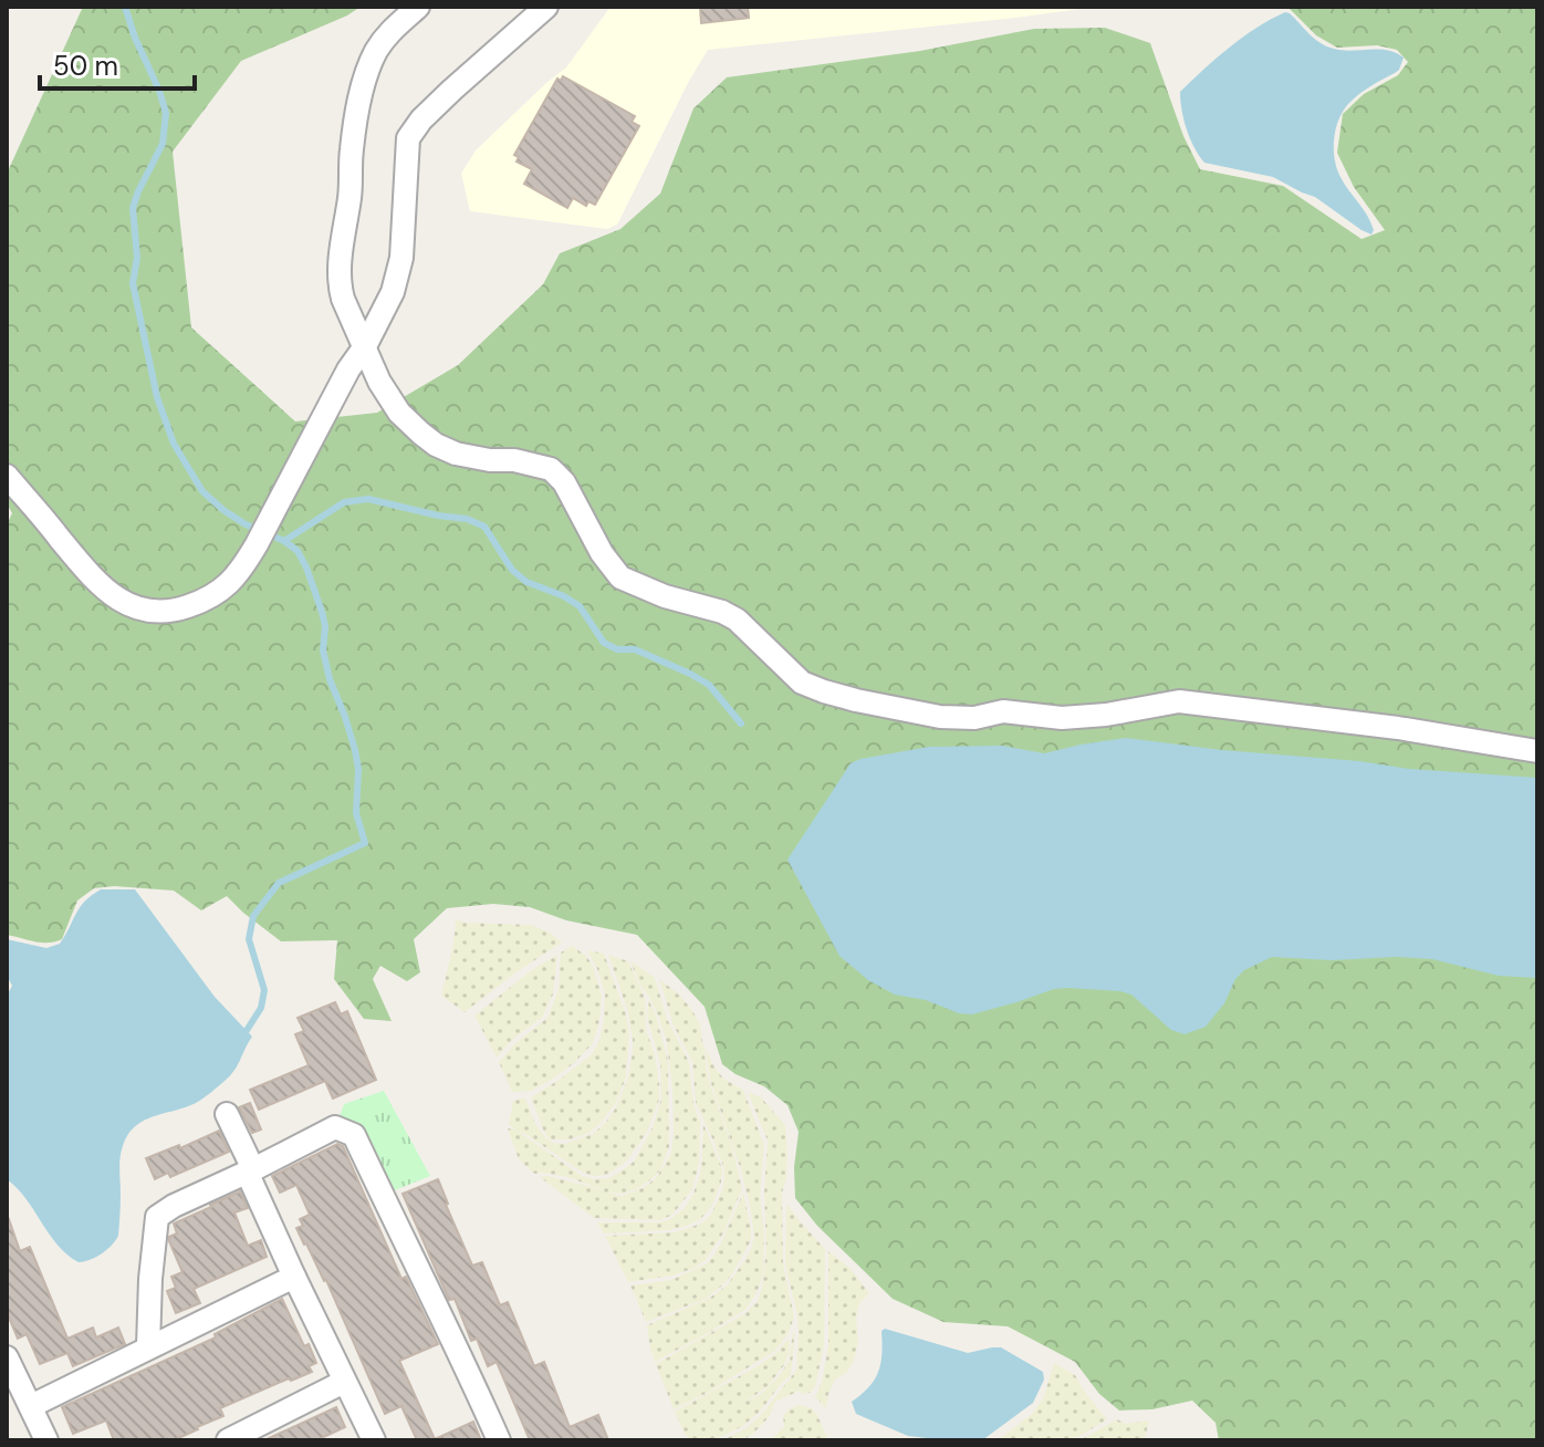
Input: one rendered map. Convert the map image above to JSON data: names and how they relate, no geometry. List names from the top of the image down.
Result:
{
  "scale_bar": "50 m"
}
